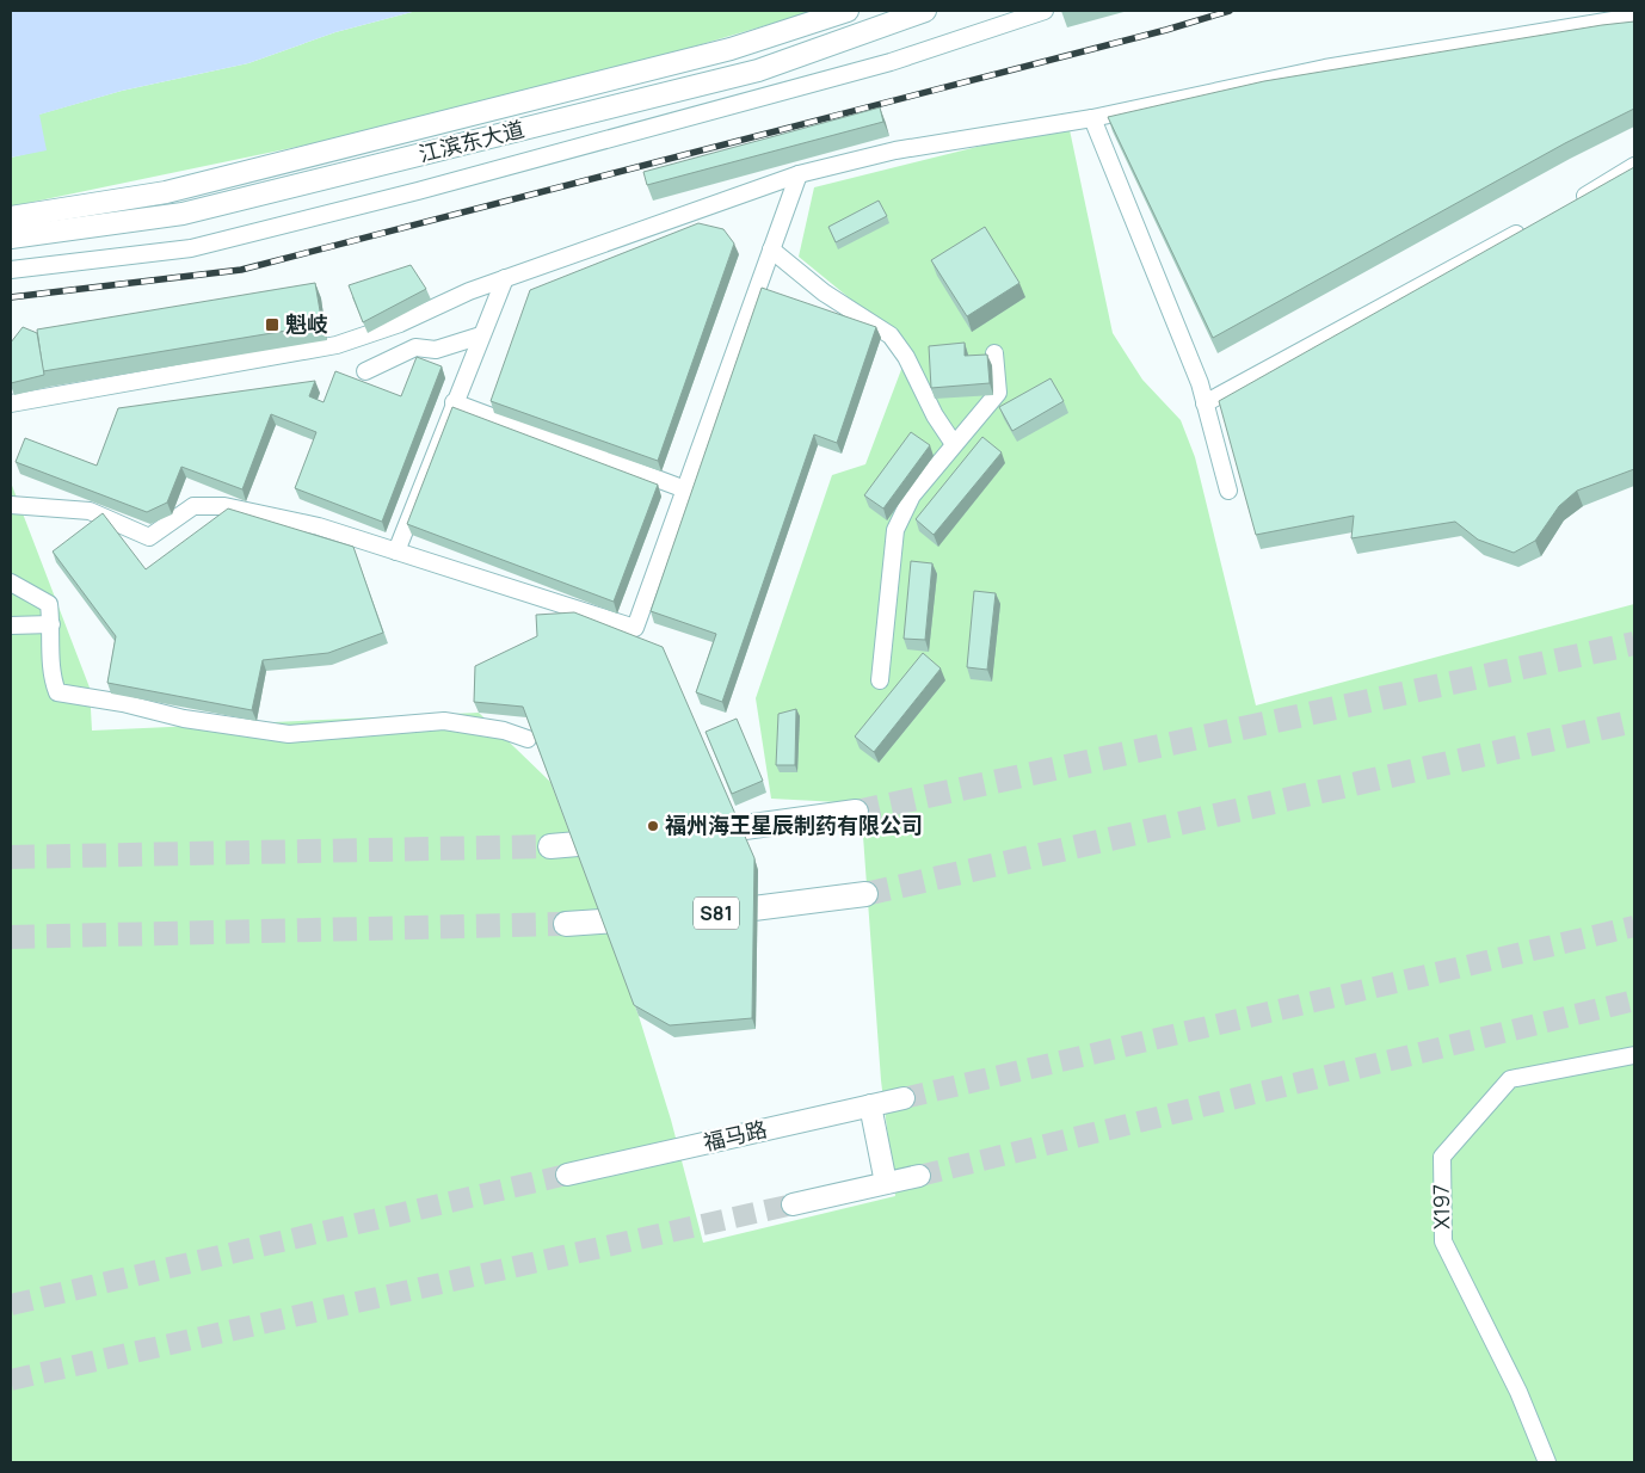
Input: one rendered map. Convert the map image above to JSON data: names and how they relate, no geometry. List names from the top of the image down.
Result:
{
  "streets": {
    "highway": ["S81"],
    "main road": ["江滨东大道", "福马路"],
    "street": ["X197"]
  },
  "places": {
    "transit": ["魁岐"],
    "other": ["福州海王星辰制药有限公司"]
  }
}
